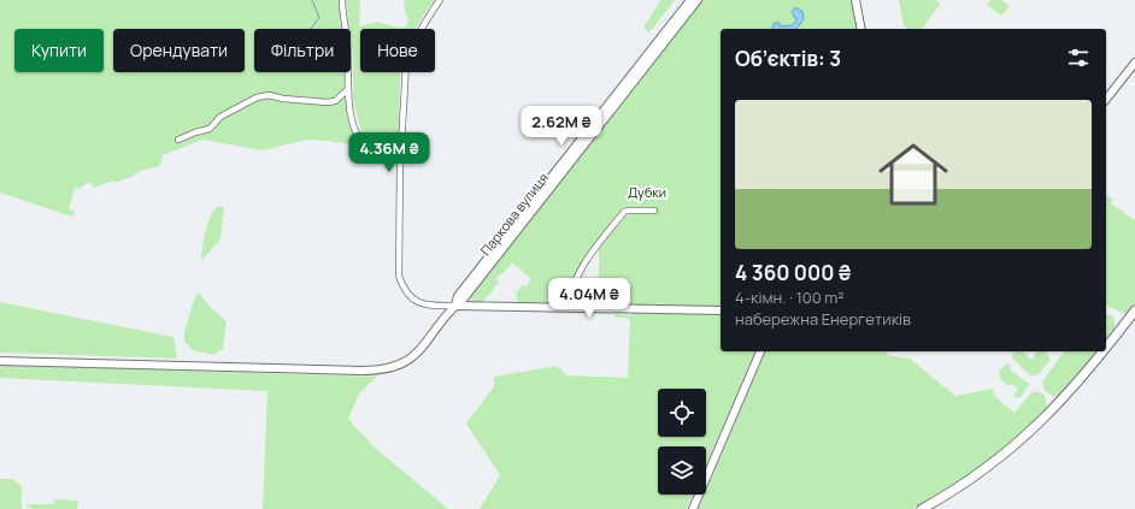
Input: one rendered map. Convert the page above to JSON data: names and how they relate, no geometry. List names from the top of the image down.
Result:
{
  "streets": {
    "street": ["Паркова вулиця"]
  },
  "parks": ["Дубки"],
  "page": {
    "chip": [
      "Купити",
      "Орендувати",
      "Фільтри",
      "Нове"
    ],
    "heading": "Об’єктів: 3",
    "list": [
      {
        "name": "4 360 000 ₴",
        "note": "4-кімн. · 100 m² · набережна Енергетиків"
      }
    ],
    "price": ["2.62M ₴", "4.36M ₴", "4.04M ₴"]
  }
}
